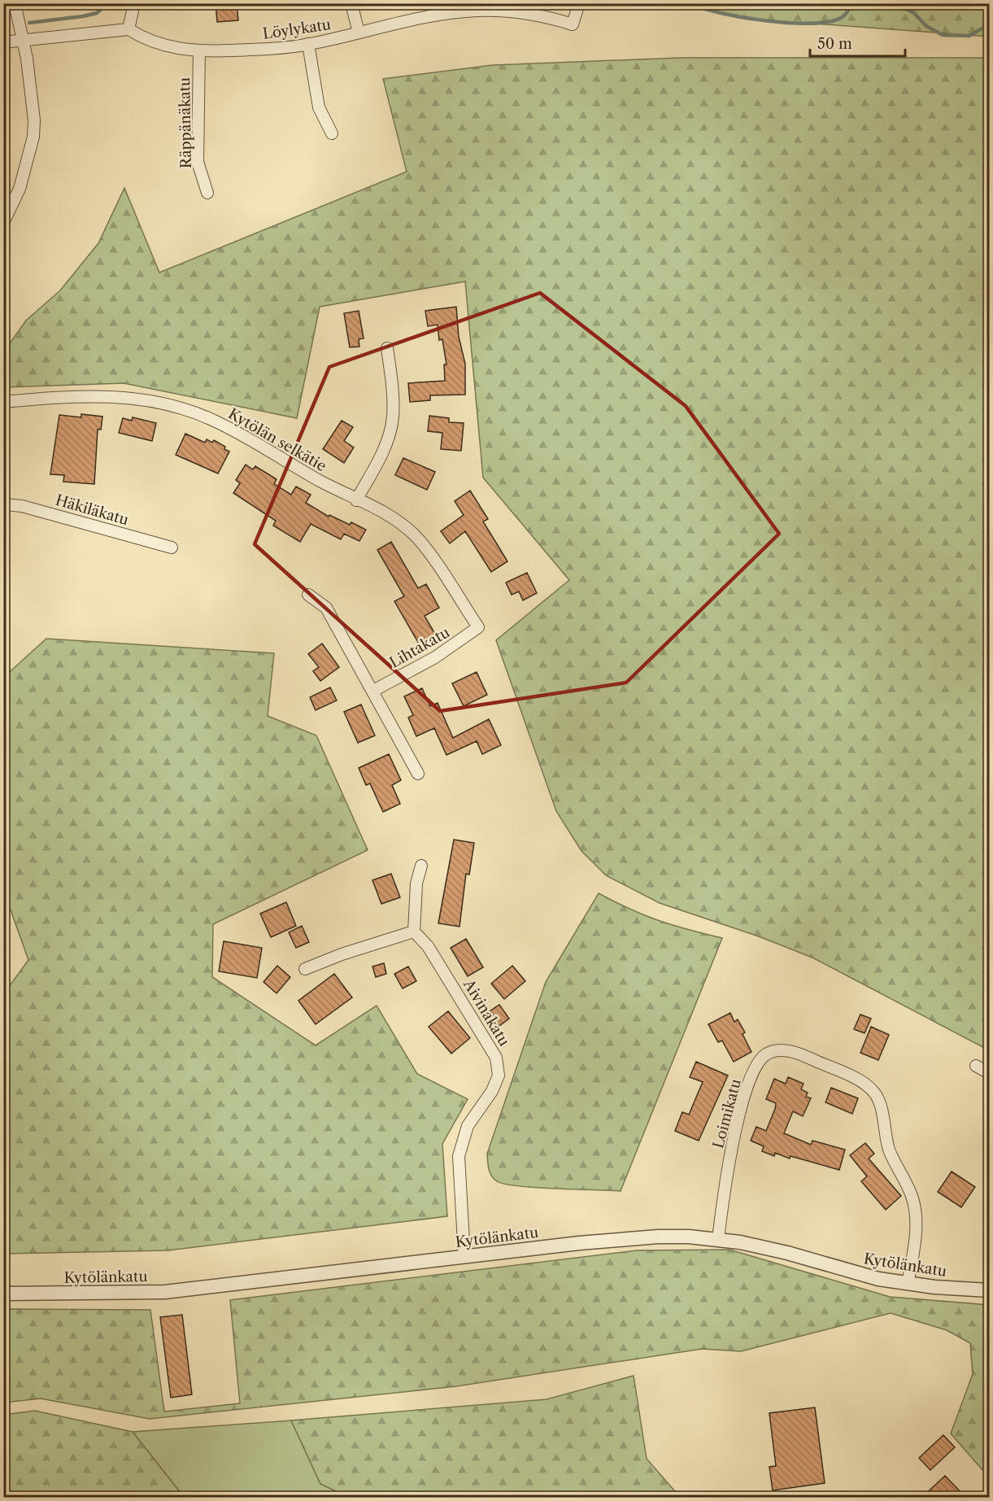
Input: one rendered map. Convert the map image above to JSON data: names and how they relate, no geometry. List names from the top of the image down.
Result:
{
  "streets": {
    "street": [
      "Löylykatu",
      "Räppänäkatu",
      "Kytölän selkätie",
      "Häkiläkatu",
      "Lihtakatu",
      "Aivinakatu",
      "Loimikatu",
      "Kytölänkatu"
    ]
  },
  "crossings": [
    ["Löylykatu", "Räppänäkatu"],
    ["Kytölän selkätie", "Lihtakatu"],
    ["Aivinakatu", "Kytölänkatu"],
    ["Loimikatu", "Kytölänkatu"]
  ],
  "scale_bar": "50 m"
}
